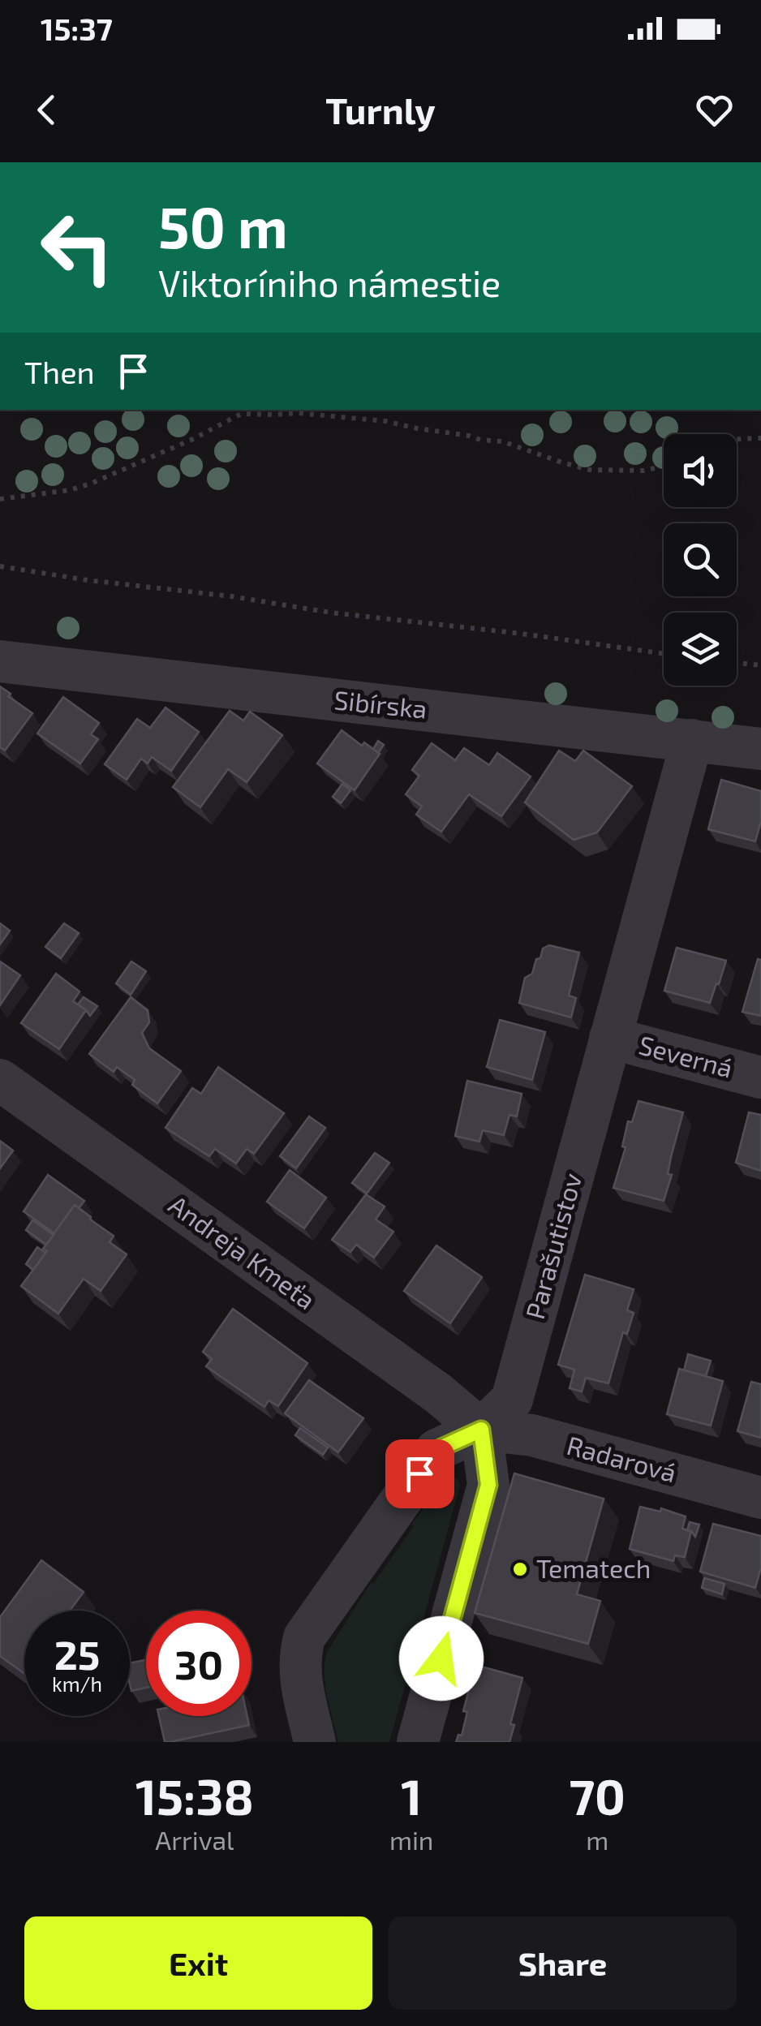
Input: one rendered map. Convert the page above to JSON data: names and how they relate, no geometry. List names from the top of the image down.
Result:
{
  "streets": {
    "street": [
      "Sibírska",
      "Severná",
      "Parašutistov",
      "Andreja Kmeťa",
      "Radarová"
    ]
  },
  "crossings": [
    ["Sibírska", "Parašutistov"],
    ["Severná", "Parašutistov"],
    ["Parašutistov", "Andreja Kmeťa"],
    ["Parašutistov", "Radarová"],
    ["Andreja Kmeťa", "Radarová"]
  ],
  "places": ["Tematech"],
  "page": {
    "status": "15:37",
    "header": "Turnly",
    "turn": ["50 m", "Viktoríniho námestie"],
    "then": "Then",
    "speed": "25 km/h",
    "limit": "30",
    "eta": [
      "15:38",
      "Arrival",
      "1",
      "min",
      "70",
      "m"
    ],
    "buttons": ["Exit", "Share"]
  }
}
